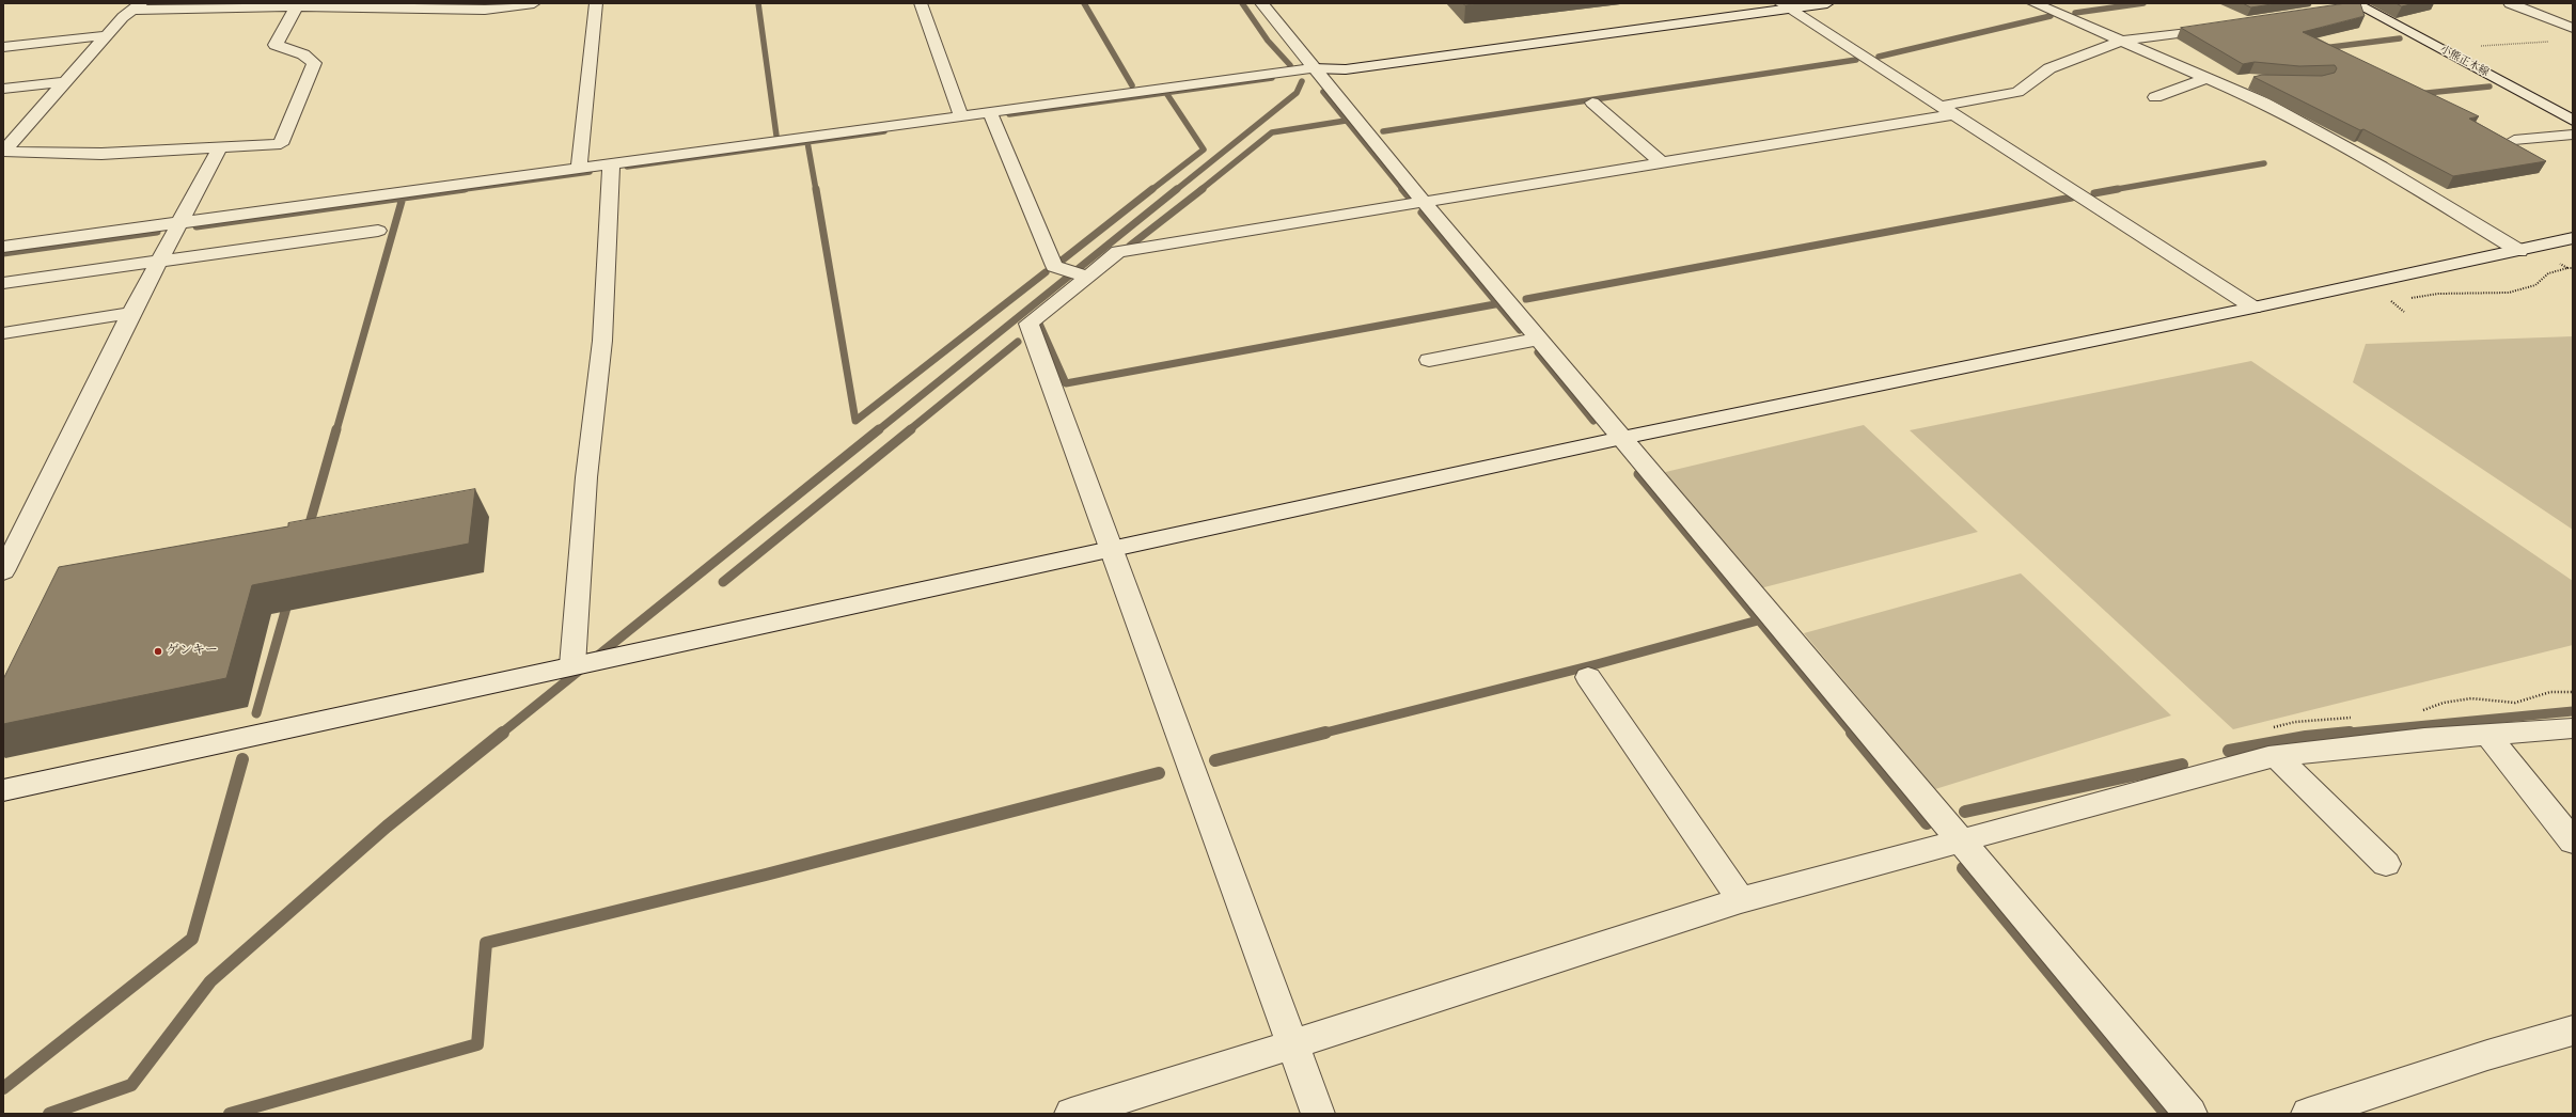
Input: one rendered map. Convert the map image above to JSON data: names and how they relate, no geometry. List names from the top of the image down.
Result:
{
  "streets": {
    "street": ["小熊正木線"]
  },
  "places": ["ゲンキー"]
}
